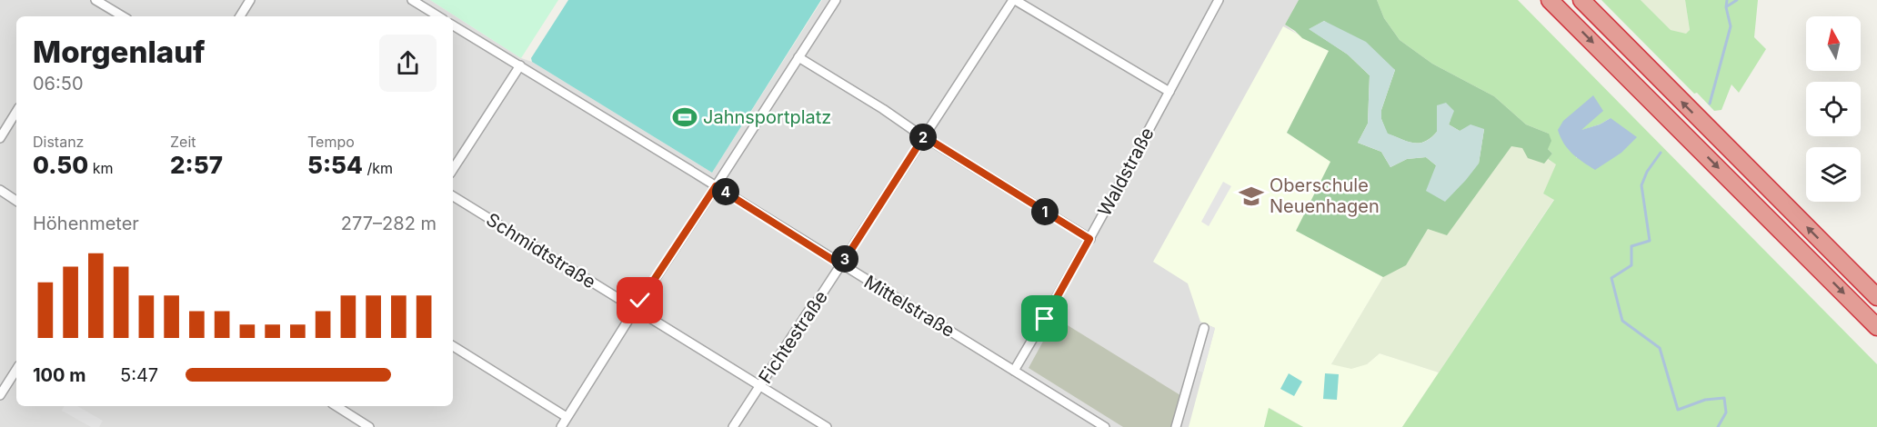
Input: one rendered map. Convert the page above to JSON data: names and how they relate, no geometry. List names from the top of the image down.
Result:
{
  "streets": {
    "street": [
      "Waldstraße",
      "Schmidtstraße",
      "Mittelstraße",
      "Fichtestraße"
    ]
  },
  "crossings": [
    ["Waldstraße", "Mittelstraße"],
    ["Schmidtstraße", "Fichtestraße"],
    ["Mittelstraße", "Fichtestraße"]
  ],
  "places": {
    "sports": ["Jahnsportplatz"],
    "school or university": ["Oberschule Neuenhagen"]
  },
  "north": "top",
  "page": {
    "heading": ["Morgenlauf", "06:50"],
    "stats": [
      ["Distanz", "0.50 km"],
      ["Zeit", "2:57"],
      ["Tempo", "5:54 /km"]
    ],
    "pins": [
      "2",
      "4",
      "1",
      "3"
    ],
    "chart": ["Höhenmeter", "277–282 m"],
    "list": [
      {
        "name": "100 m",
        "note": "5:47"
      }
    ]
  }
}
